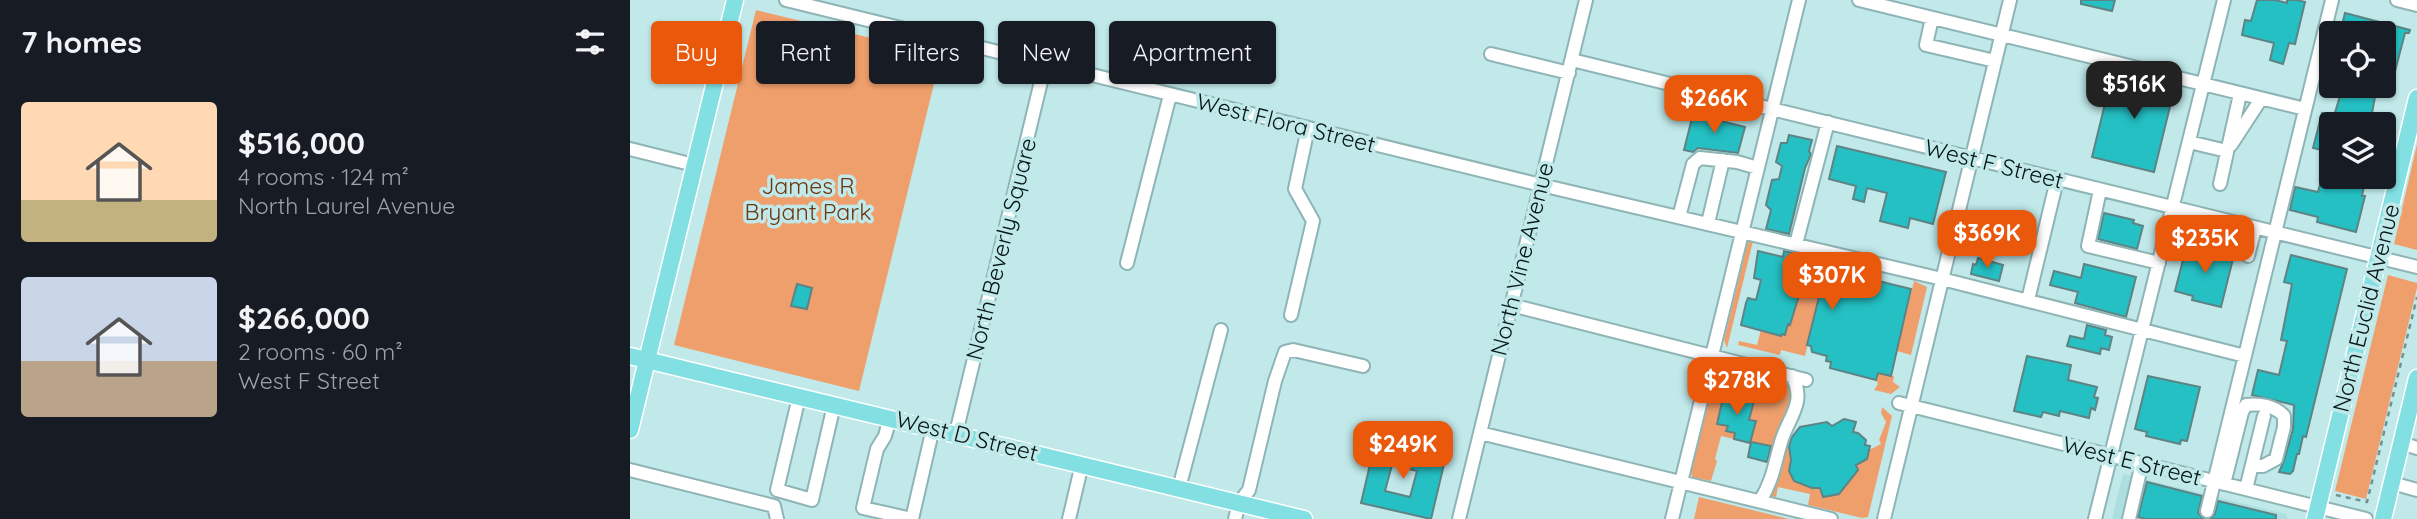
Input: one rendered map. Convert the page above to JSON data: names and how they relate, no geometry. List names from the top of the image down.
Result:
{
  "streets": {
    "main road": ["North Euclid Avenue", "West D Street"],
    "street": [
      "West Flora Street",
      "West F Street",
      "North Beverly Square",
      "North Vine Avenue",
      "West E Street"
    ]
  },
  "crossings": [
    ["West Flora Street", "North Vine Avenue"],
    ["West F Street", "North Vine Avenue"],
    ["West F Street", "North Euclid Avenue"],
    ["North Beverly Square", "West D Street"],
    ["North Euclid Avenue", "West E Street"]
  ],
  "parks": ["James R Bryant Park"],
  "page": {
    "heading": "7 homes",
    "chip": [
      "Buy",
      "Rent",
      "Filters",
      "New",
      "Apartment"
    ],
    "price": [
      "$516K",
      "$266K",
      "$369K",
      "$235K",
      "$307K",
      "$278K",
      "$249K"
    ],
    "list": [
      {
        "name": "$516,000",
        "note": "4 rooms · 124 m² · North Laurel Avenue"
      },
      {
        "name": "$266,000",
        "note": "2 rooms · 60 m² · West F Street"
      }
    ]
  }
}
